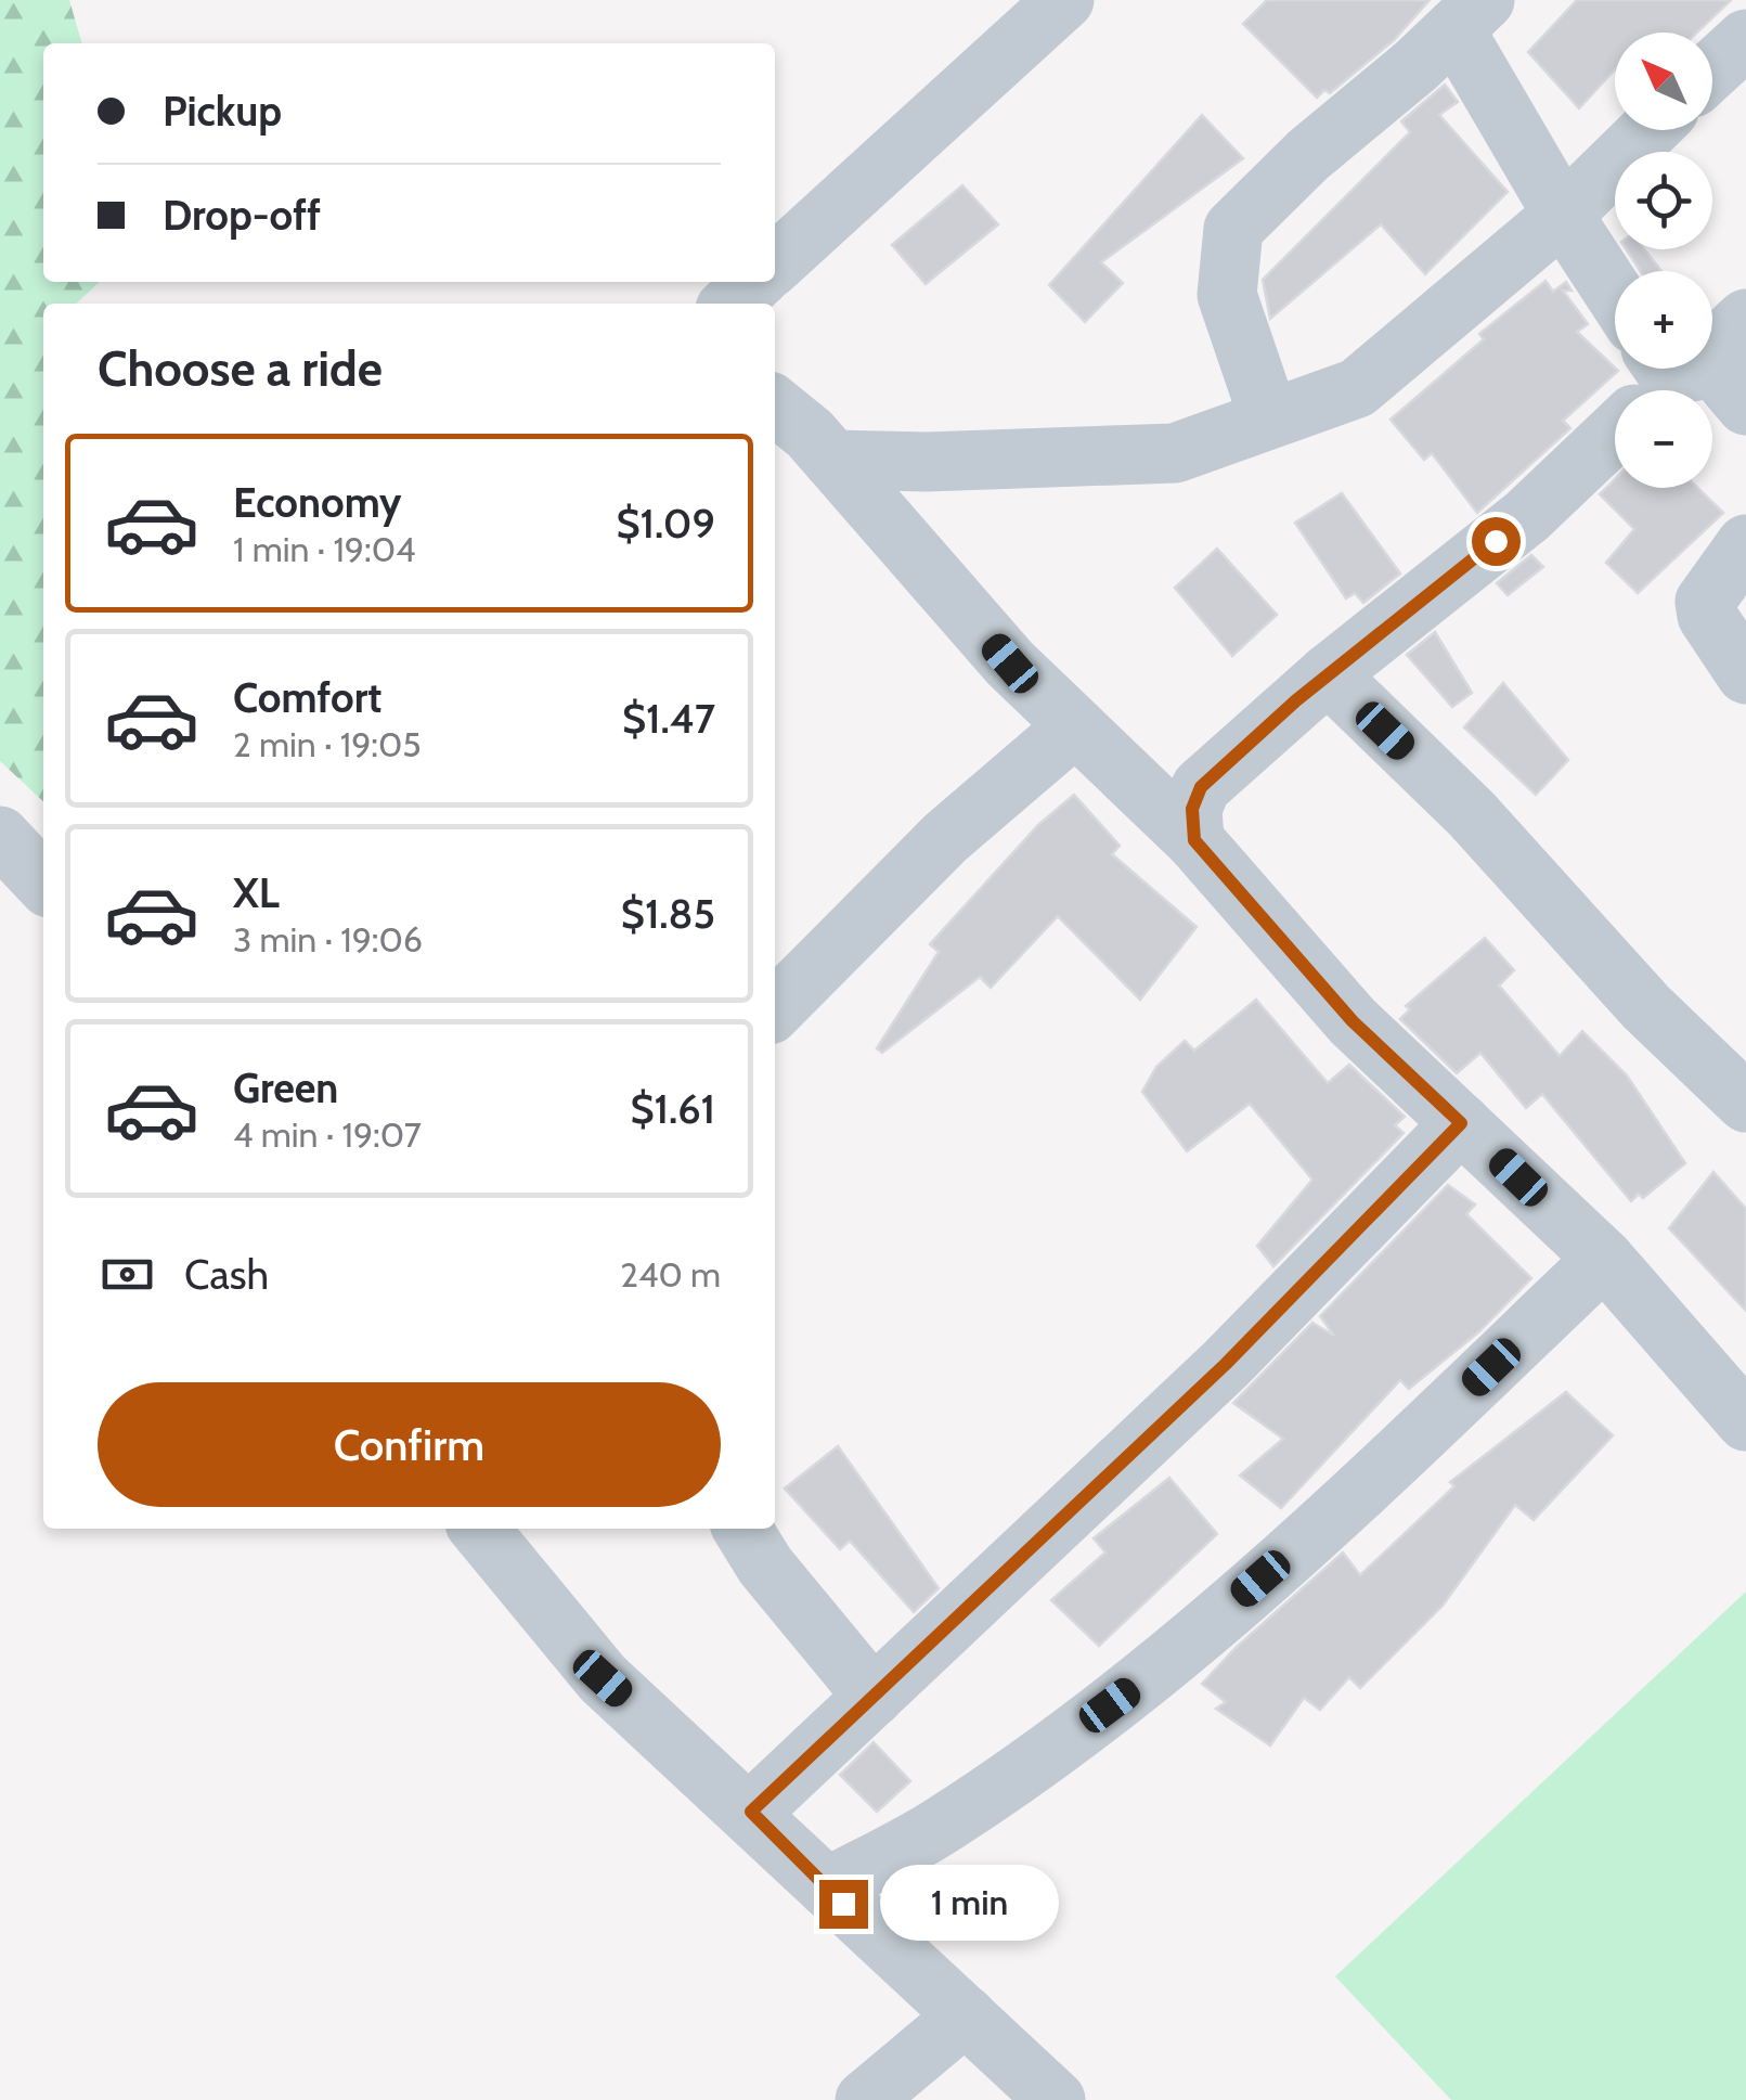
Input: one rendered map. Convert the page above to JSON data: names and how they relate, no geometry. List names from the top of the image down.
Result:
{
  "north": "top left",
  "page": {
    "map_buttons": ["+", "−"],
    "banner": ["Pickup", "Drop-off"],
    "heading": "Choose a ride",
    "list": [
      {
        "name": "Economy",
        "note": "1 min · 19:04",
        "value": "$1.09"
      },
      {
        "name": "Comfort",
        "note": "2 min · 19:05",
        "value": "$1.47"
      },
      {
        "name": "XL",
        "note": "3 min · 19:06",
        "value": "$1.85"
      },
      {
        "name": "Green",
        "note": "4 min · 19:07",
        "value": "$1.61"
      }
    ],
    "pay": ["Cash", "240 m"],
    "buttons": "Confirm",
    "bubble": "1 min"
  }
}
